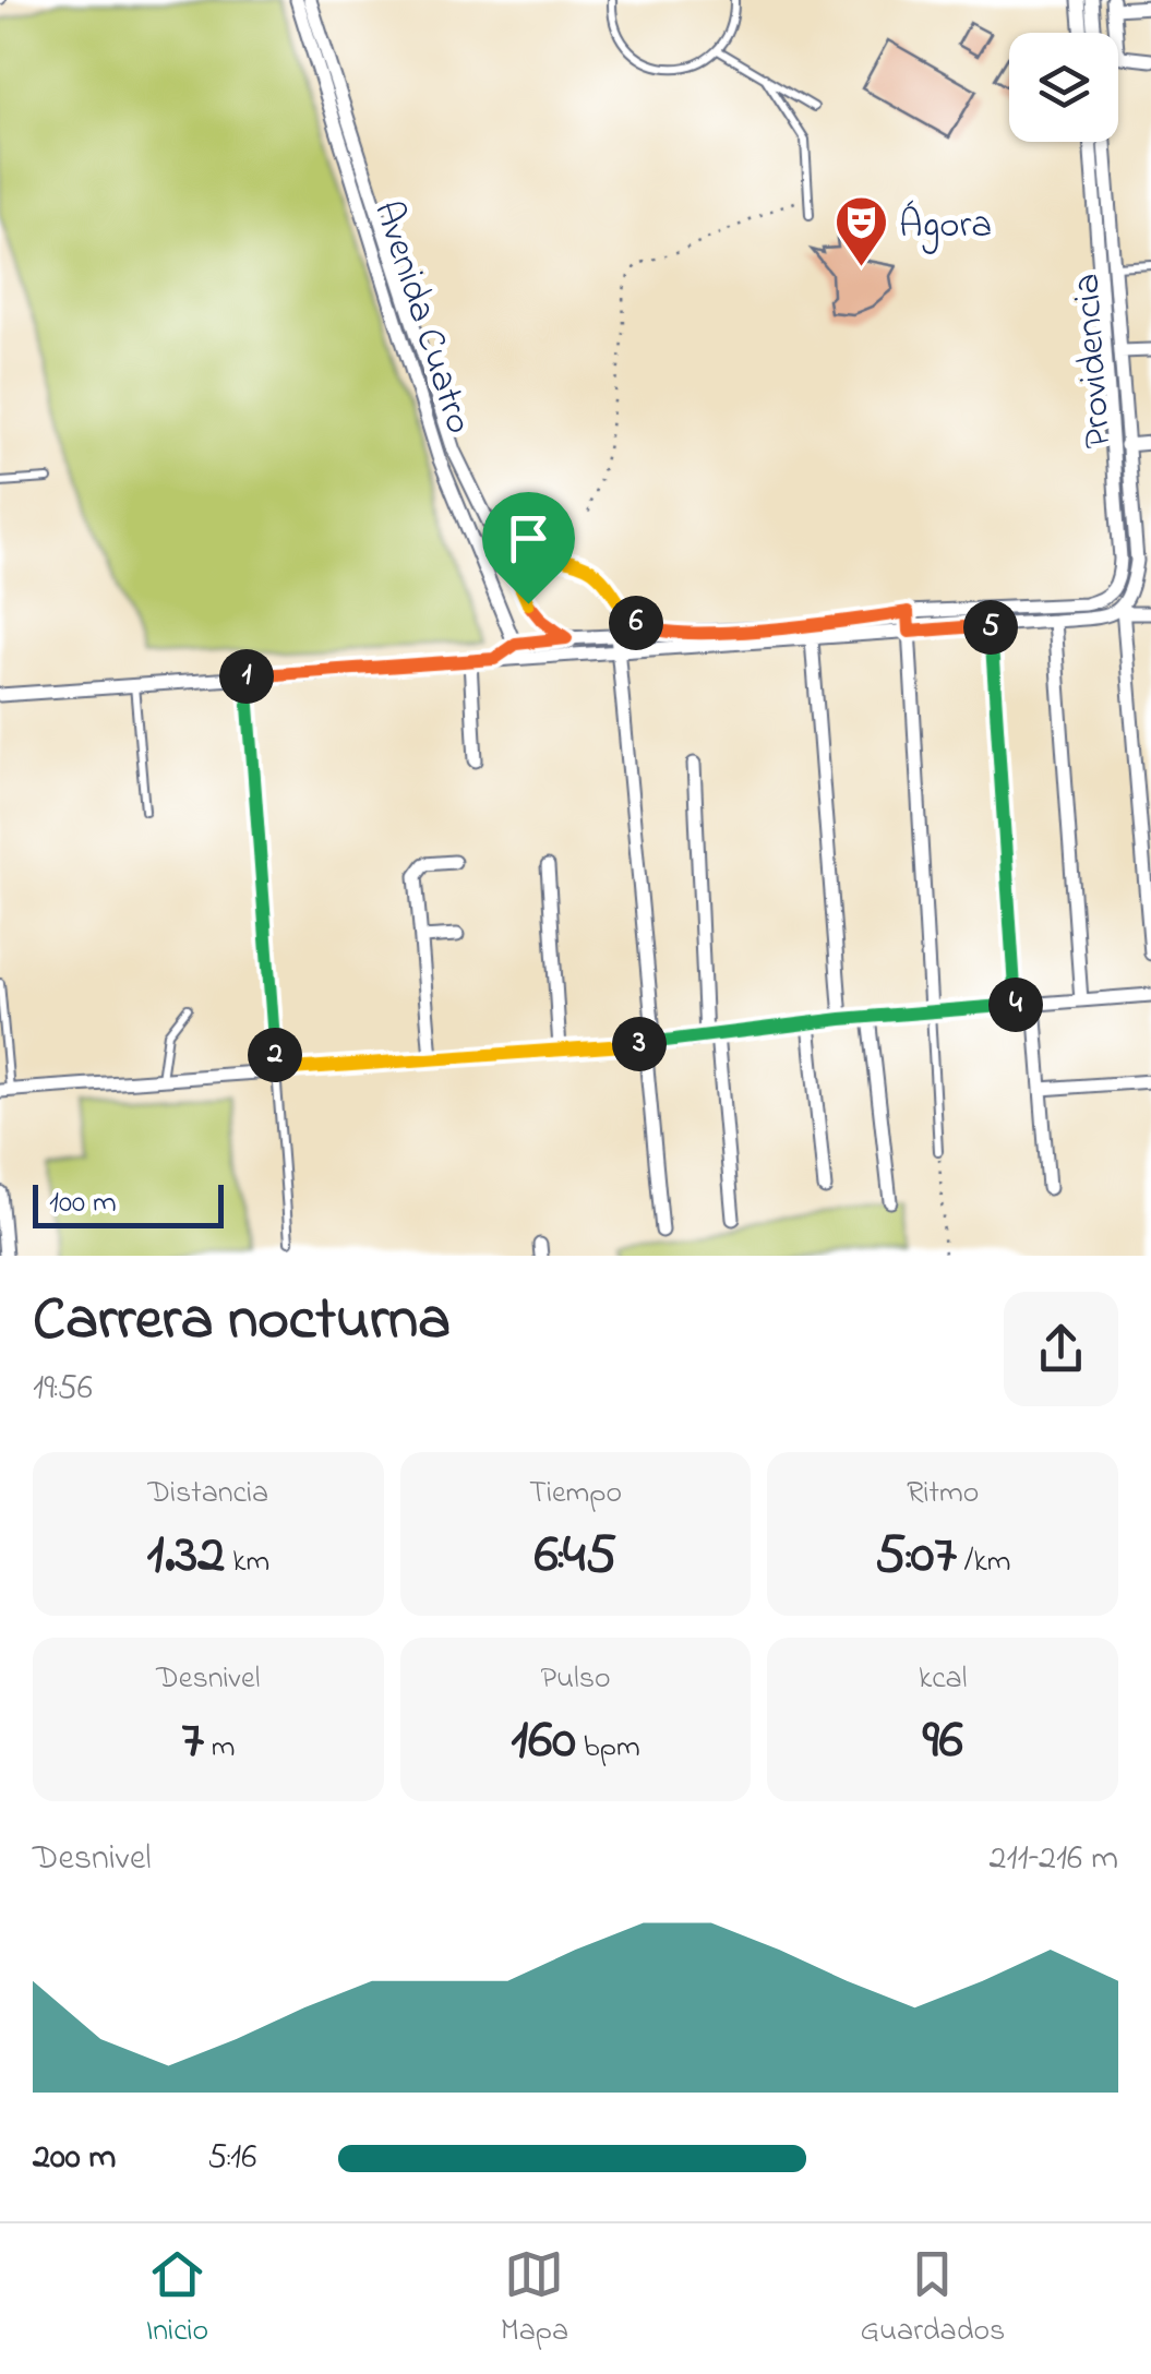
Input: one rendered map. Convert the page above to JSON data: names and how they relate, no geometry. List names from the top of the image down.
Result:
{
  "streets": {
    "street": ["Avenida Cuatro", "Providencia"]
  },
  "places": {
    "theatre": ["Ágora"]
  },
  "scale_bar": "100 m",
  "page": {
    "pins": [
      "6",
      "5",
      "1",
      "4",
      "3",
      "2"
    ],
    "scale": "100 m",
    "heading": ["Carrera nocturna", "19:56"],
    "stats": [
      ["Distancia", "1.32 km"],
      ["Tiempo", "6:45"],
      ["Ritmo", "5:07 /km"],
      ["Desnivel", "7 m"],
      ["Pulso", "160 bpm"],
      ["kcal", "96"]
    ],
    "chart": ["Desnivel", "211–216 m"],
    "list": [
      {
        "name": "200 m",
        "note": "5:16"
      }
    ],
    "tabs": ["Inicio", "Mapa", "Guardados"]
  }
}
